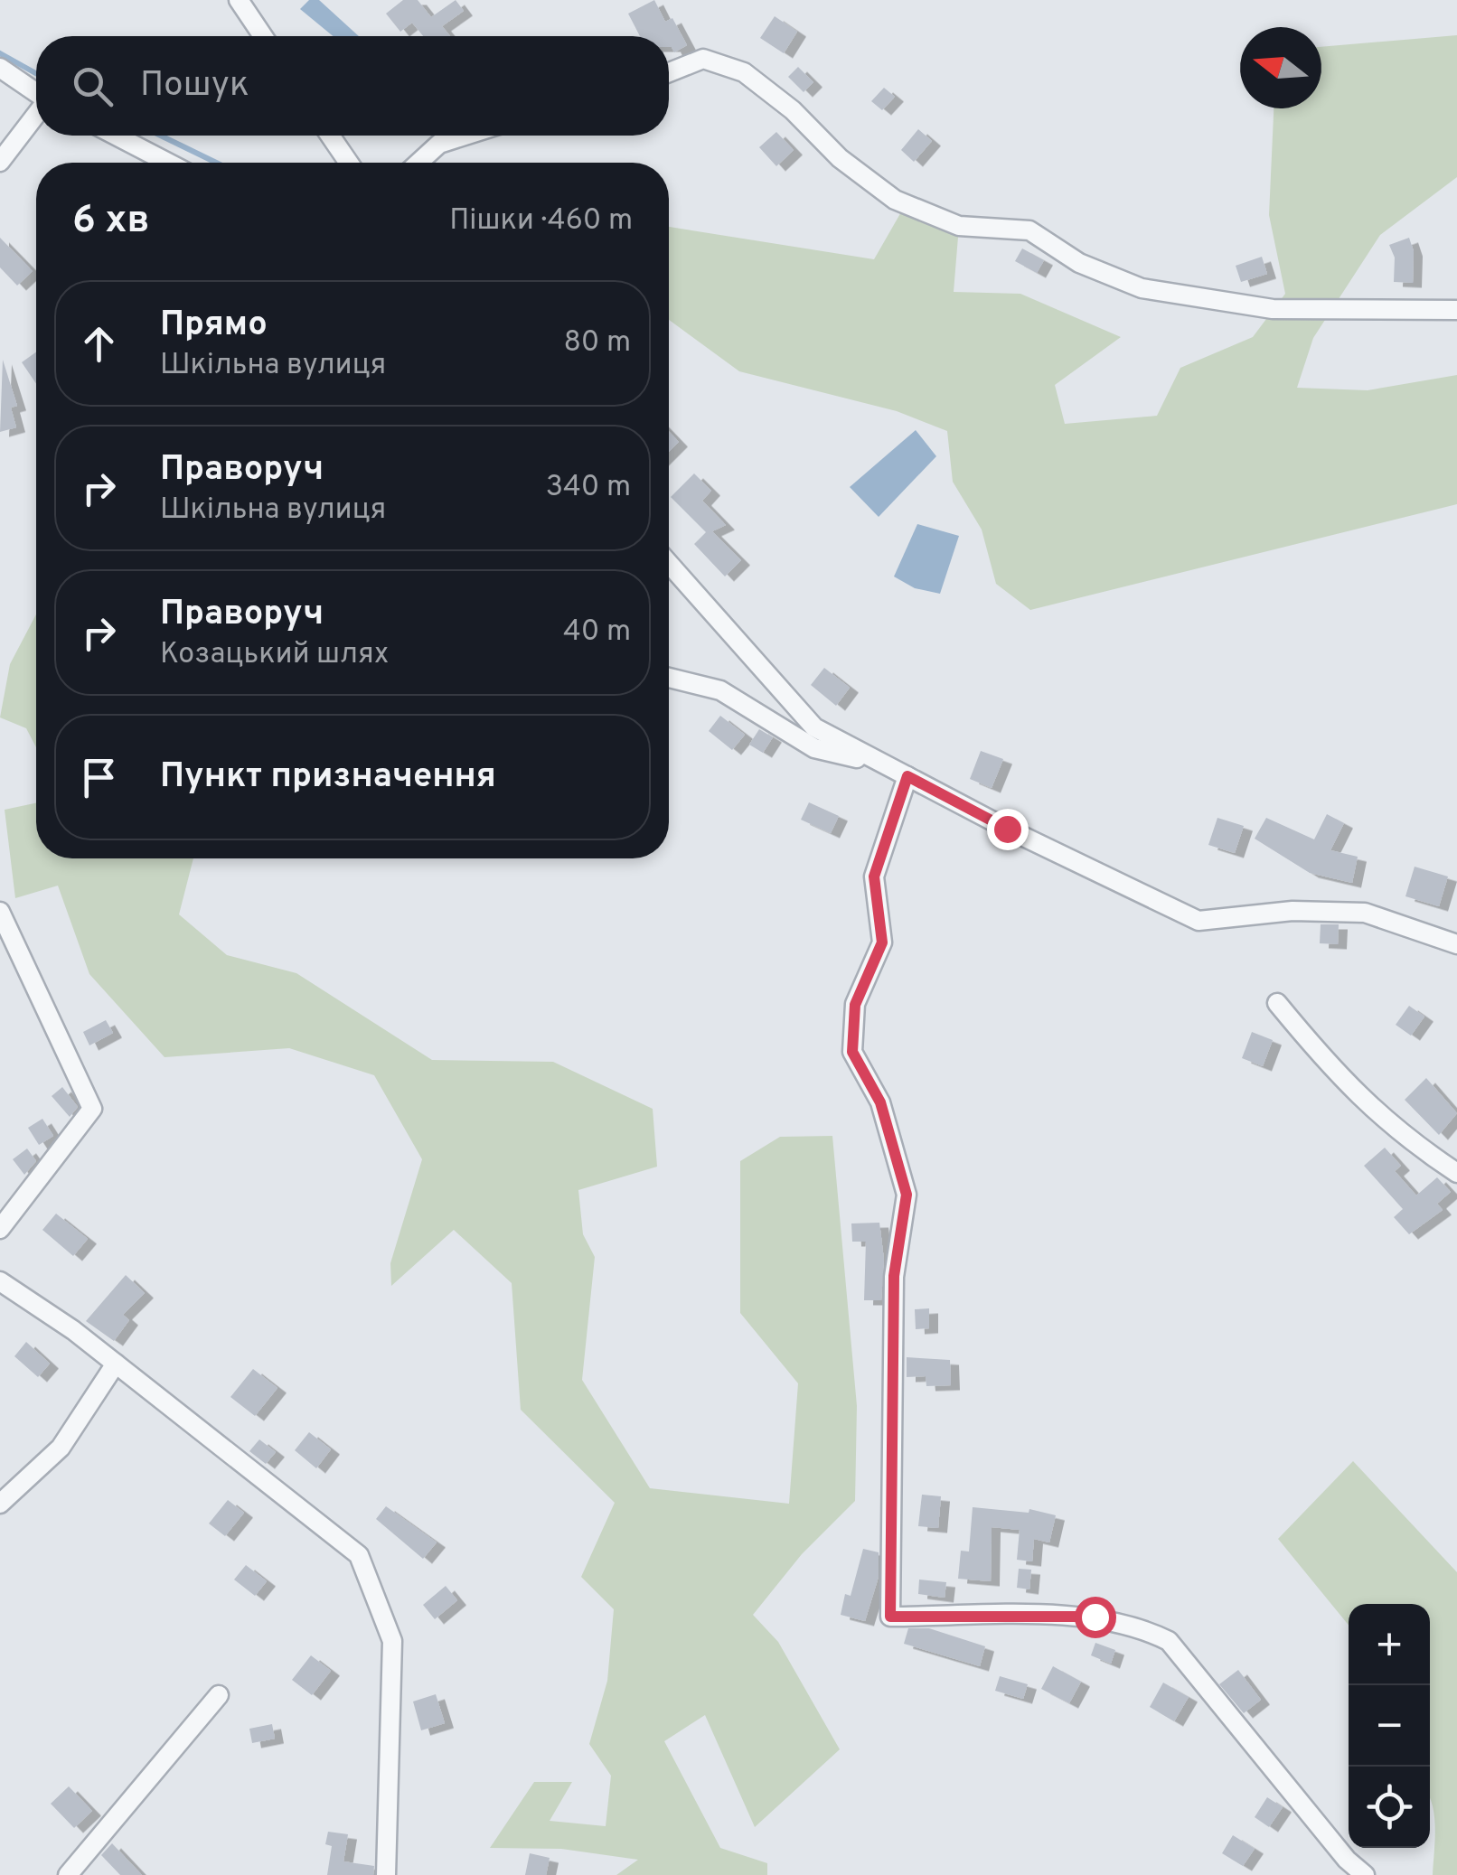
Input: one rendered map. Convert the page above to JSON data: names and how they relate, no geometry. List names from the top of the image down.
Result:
{
  "north": "left",
  "page": {
    "search": "Пошук",
    "heading": ["6 хв", "Пішки · 460 m"],
    "list": [
      ["Прямо", "Шкільна вулиця", "80 m"],
      ["Праворуч", "Шкільна вулиця", "340 m"],
      ["Праворуч", "Козацький шлях", "40 m"],
      "Пункт призначення"
    ],
    "map_buttons": ["+", "−"]
  }
}
